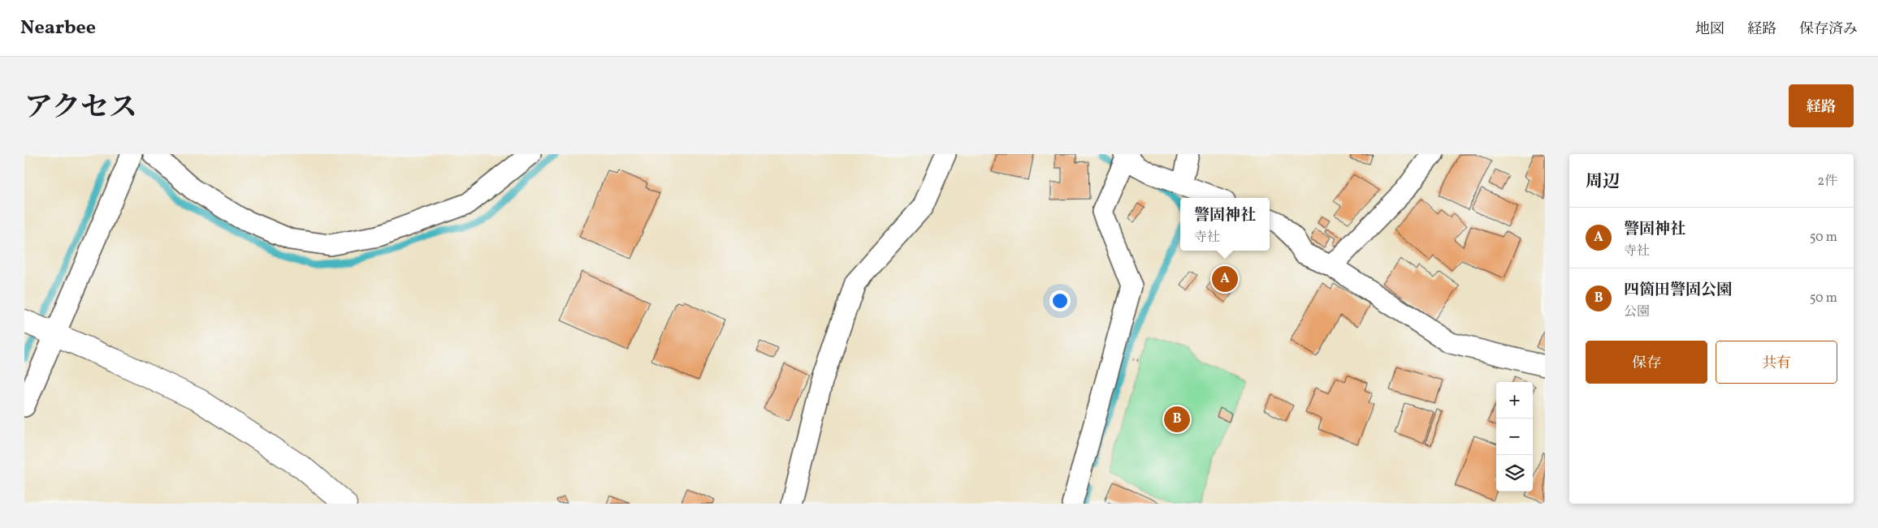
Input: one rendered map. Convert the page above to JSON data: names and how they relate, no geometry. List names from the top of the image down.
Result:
{
  "page": {
    "header": "Nearbee",
    "nav": ["地図", "経路", "保存済み"],
    "title": "アクセス",
    "buttons": [
      "経路",
      ["保存", "共有"]
    ],
    "heading": ["周辺", "2件"],
    "popup": ["警固神社", "寺社"],
    "list": [
      {
        "mark": "A",
        "name": "警固神社",
        "note": "寺社",
        "value": "50 m"
      },
      {
        "mark": "B",
        "name": "四箇田警固公園",
        "note": "公園",
        "value": "50 m"
      }
    ],
    "pins": ["A", "B"],
    "map_buttons": ["+", "−"]
  }
}
